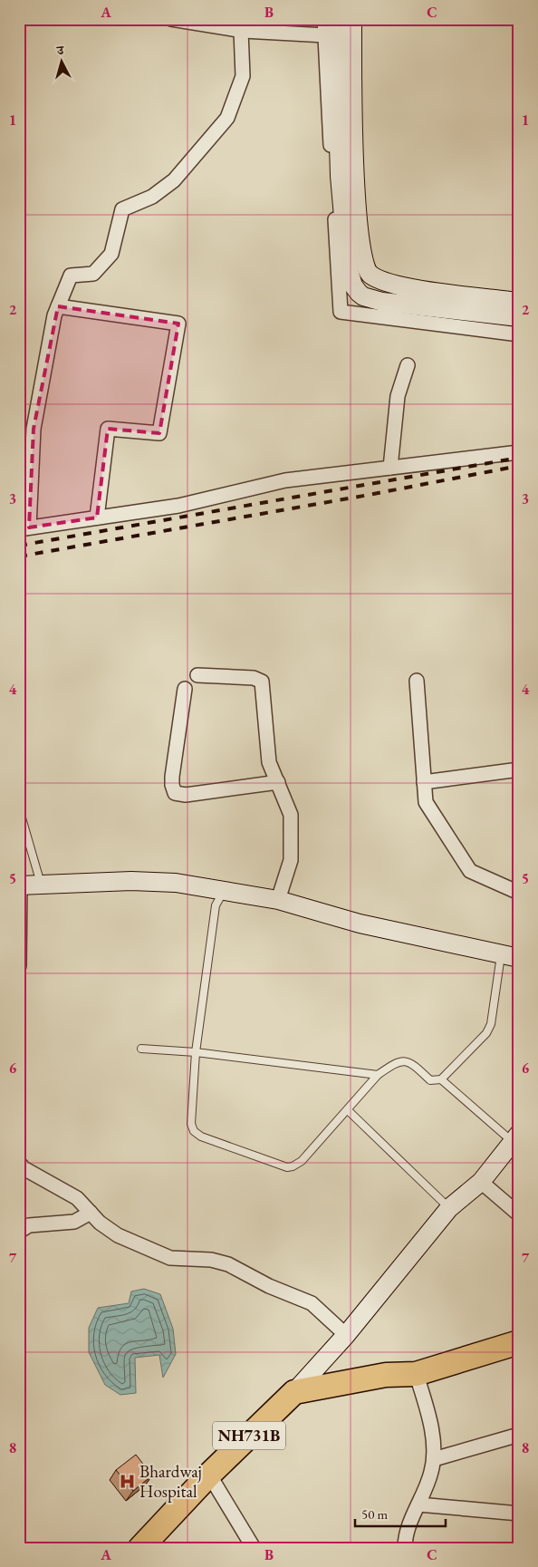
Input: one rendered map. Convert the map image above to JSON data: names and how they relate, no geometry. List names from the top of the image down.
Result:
{
  "streets": {
    "highway": ["NH731B"]
  },
  "places": {
    "hospital": ["Bhardwaj Hospital"]
  },
  "scale_bar": "50 m",
  "north": "top",
  "grid": {
    "columns": ["A", "B", "C"],
    "rows": [
      "1",
      "2",
      "3",
      "4",
      "5",
      "6",
      "7",
      "8"
    ]
  }
}
